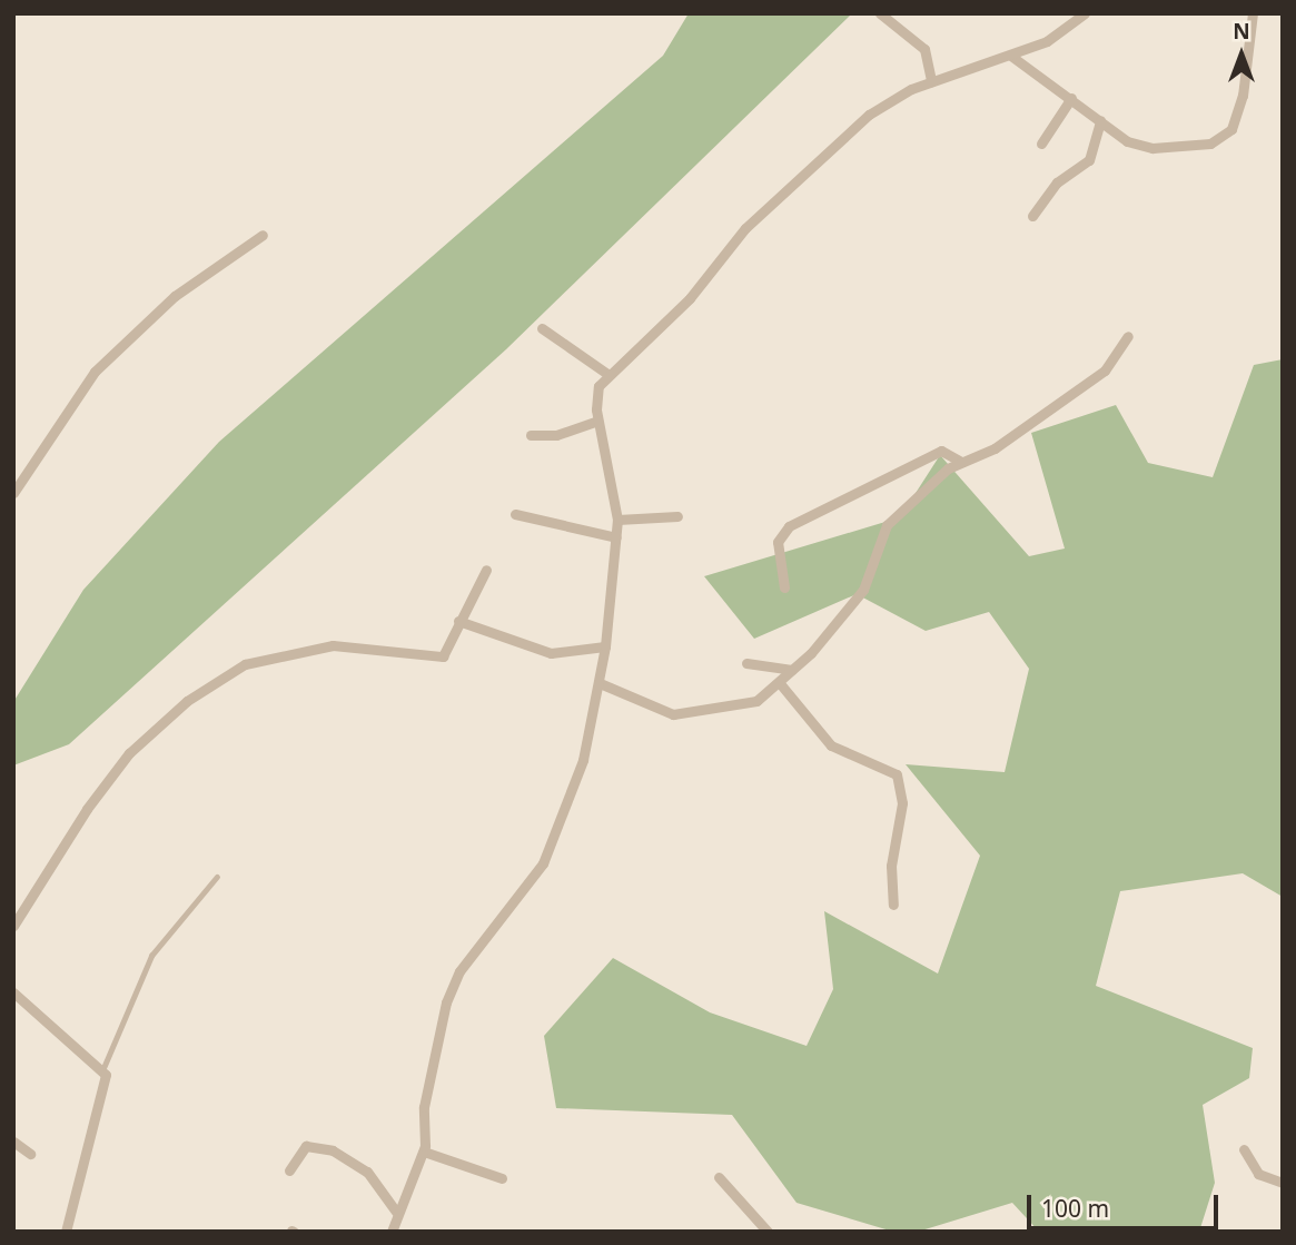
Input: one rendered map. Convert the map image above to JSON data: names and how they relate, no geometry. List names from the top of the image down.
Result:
{
  "scale_bar": "100 m",
  "north": "top"
}
